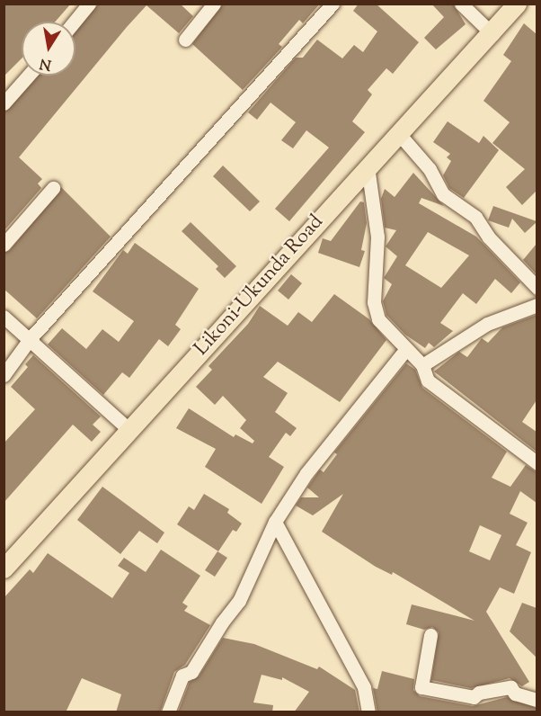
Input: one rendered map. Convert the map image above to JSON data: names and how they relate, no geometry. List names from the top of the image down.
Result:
{
  "streets": {
    "highway": ["Likoni-Ukunda Road"]
  },
  "north": "bottom"
}
